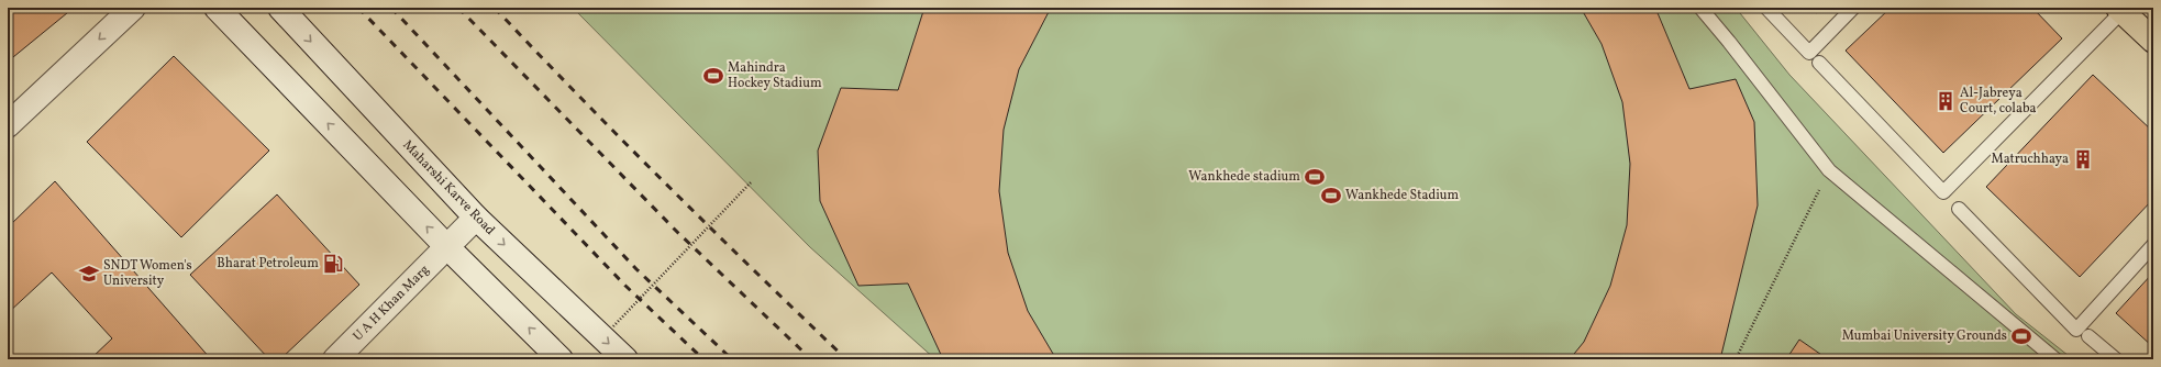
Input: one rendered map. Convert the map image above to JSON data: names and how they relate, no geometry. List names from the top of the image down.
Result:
{
  "streets": {
    "main road": ["Maharshi Karve Road", "U A H Khan Marg"]
  },
  "crossings": [
    ["Maharshi Karve Road", "U A H Khan Marg"]
  ],
  "places": {
    "sports": [
      "Mahindra Hockey Stadium",
      "Wankhede stadium",
      "Wankhede Stadium",
      "Mumbai University Grounds"
    ],
    "building": ["Al-Jabreya Court, colaba", "Matruchhaya"],
    "fuel station": ["Bharat Petroleum"],
    "school or university": ["SNDT Women's University"]
  }
}
